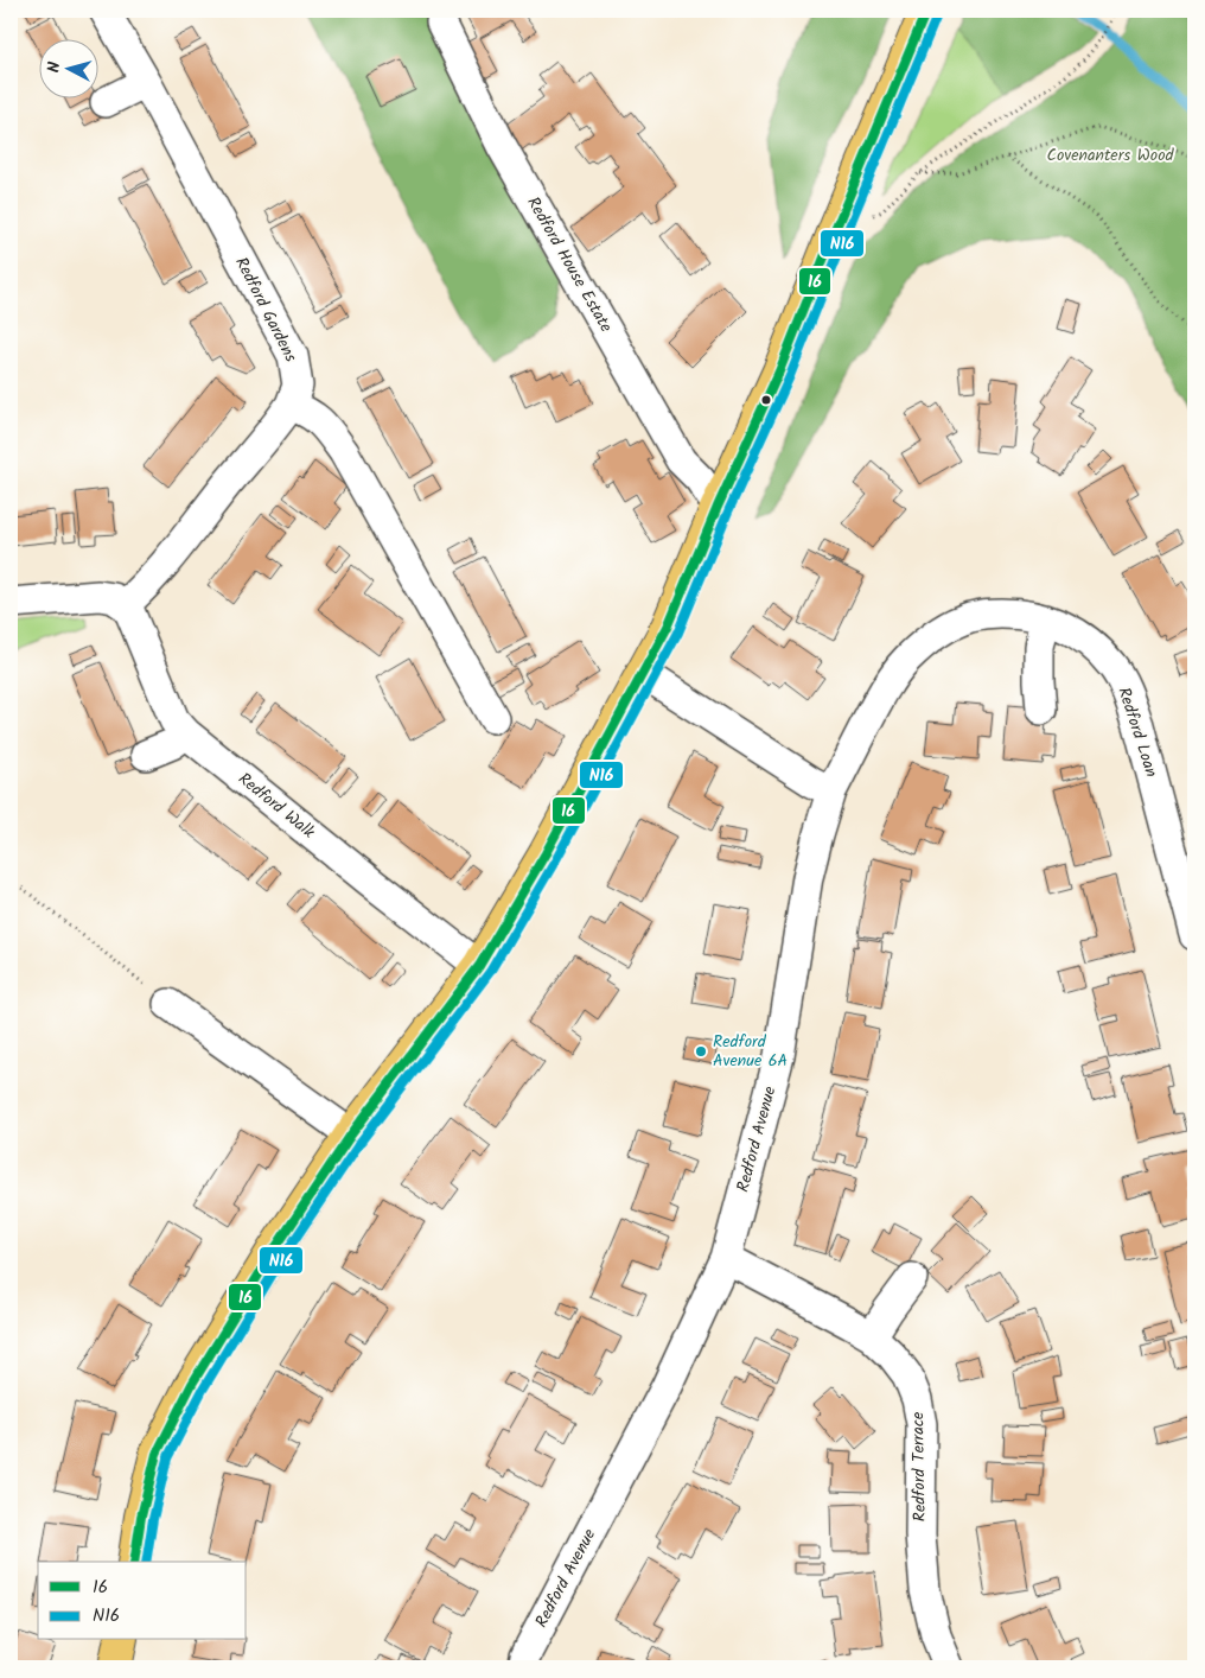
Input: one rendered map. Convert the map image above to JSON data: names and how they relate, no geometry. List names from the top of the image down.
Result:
{
  "streets": {
    "street": [
      "Redford House Estate",
      "Redford Gardens",
      "Redford Loan",
      "Redford Walk",
      "Redford Avenue",
      "Redford Terrace"
    ]
  },
  "crossings": [
    ["Redford Loan", "Redford Avenue"],
    ["Redford Avenue", "Redford Terrace"]
  ],
  "parks": ["Covenanters Wood"],
  "places": ["Redford Avenue 6A"],
  "lines": ["transit line 16", "transit line N16"],
  "legend": ["16", "N16"],
  "north": "left"
}
